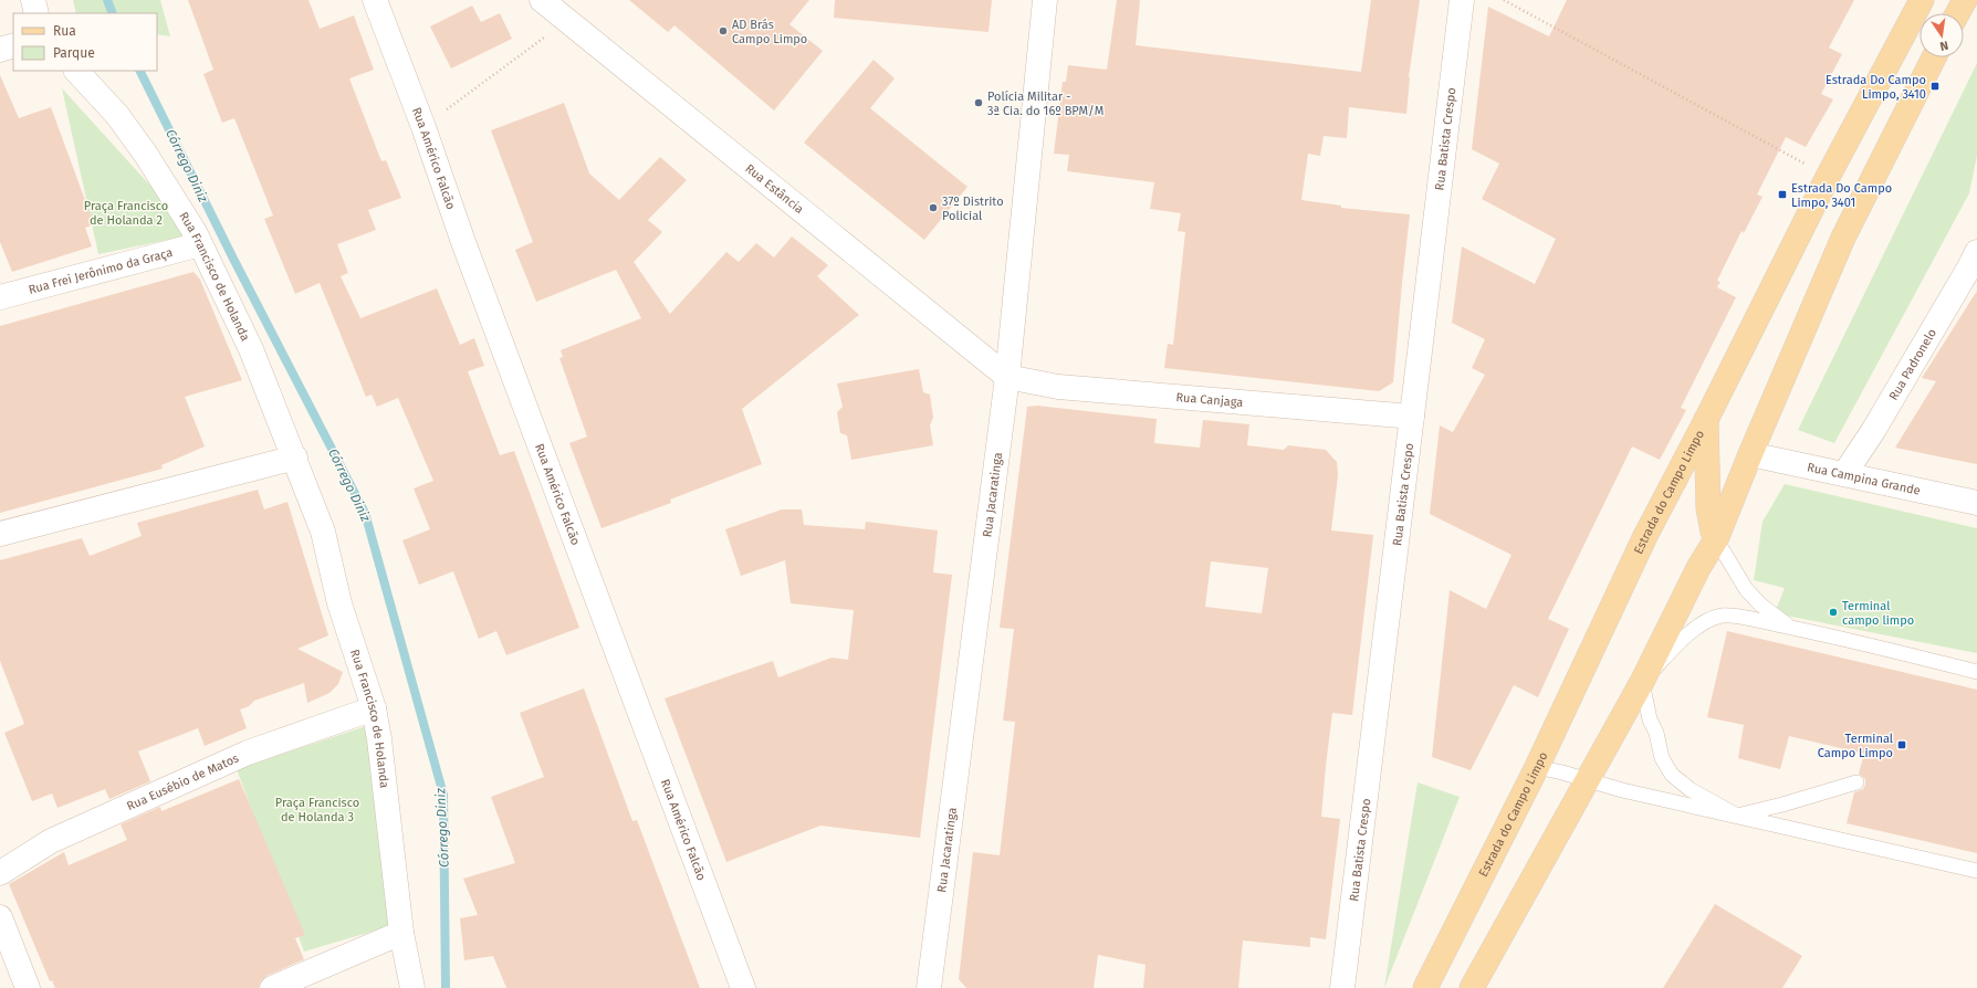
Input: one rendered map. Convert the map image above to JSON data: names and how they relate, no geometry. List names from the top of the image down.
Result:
{
  "streets": {
    "main road": ["Estrada do Campo Limpo"],
    "street": [
      "Rua Batista Crespo",
      "Rua Américo Falcão",
      "Rua Estância",
      "Rua Frei Jerônimo da Graça",
      "Rua Francisco de Holanda",
      "Rua Padronelo",
      "Rua Canjaga",
      "Rua Campina Grande",
      "Rua Jacaratinga",
      "Rua Eusébio de Matos"
    ]
  },
  "crossings": [
    ["Rua Batista Crespo", "Rua Canjaga"],
    ["Rua Estância", "Rua Canjaga"],
    ["Rua Estância", "Rua Jacaratinga"],
    ["Rua Frei Jerônimo da Graça", "Rua Francisco de Holanda"],
    ["Rua Francisco de Holanda", "Rua Eusébio de Matos"],
    ["Rua Padronelo", "Rua Campina Grande"],
    ["Rua Canjaga", "Rua Jacaratinga"]
  ],
  "water": ["Córrego Diniz"],
  "parks": ["Praça Francisco de Holanda 2", "Praça Francisco de Holanda 3"],
  "places": {
    "other": [
      "AD Brás Campo Limpo",
      "Polícia Militar - 3ª Cia. do 16º BPM/M",
      "37º Distrito Policial",
      "Terminal campo limpo"
    ],
    "transit": ["Estrada Do Campo Limpo, 3410", "Estrada Do Campo Limpo, 3401", "Terminal Campo Limpo"]
  },
  "legend": ["Rua", "Parque"],
  "north": "bottom"
}
